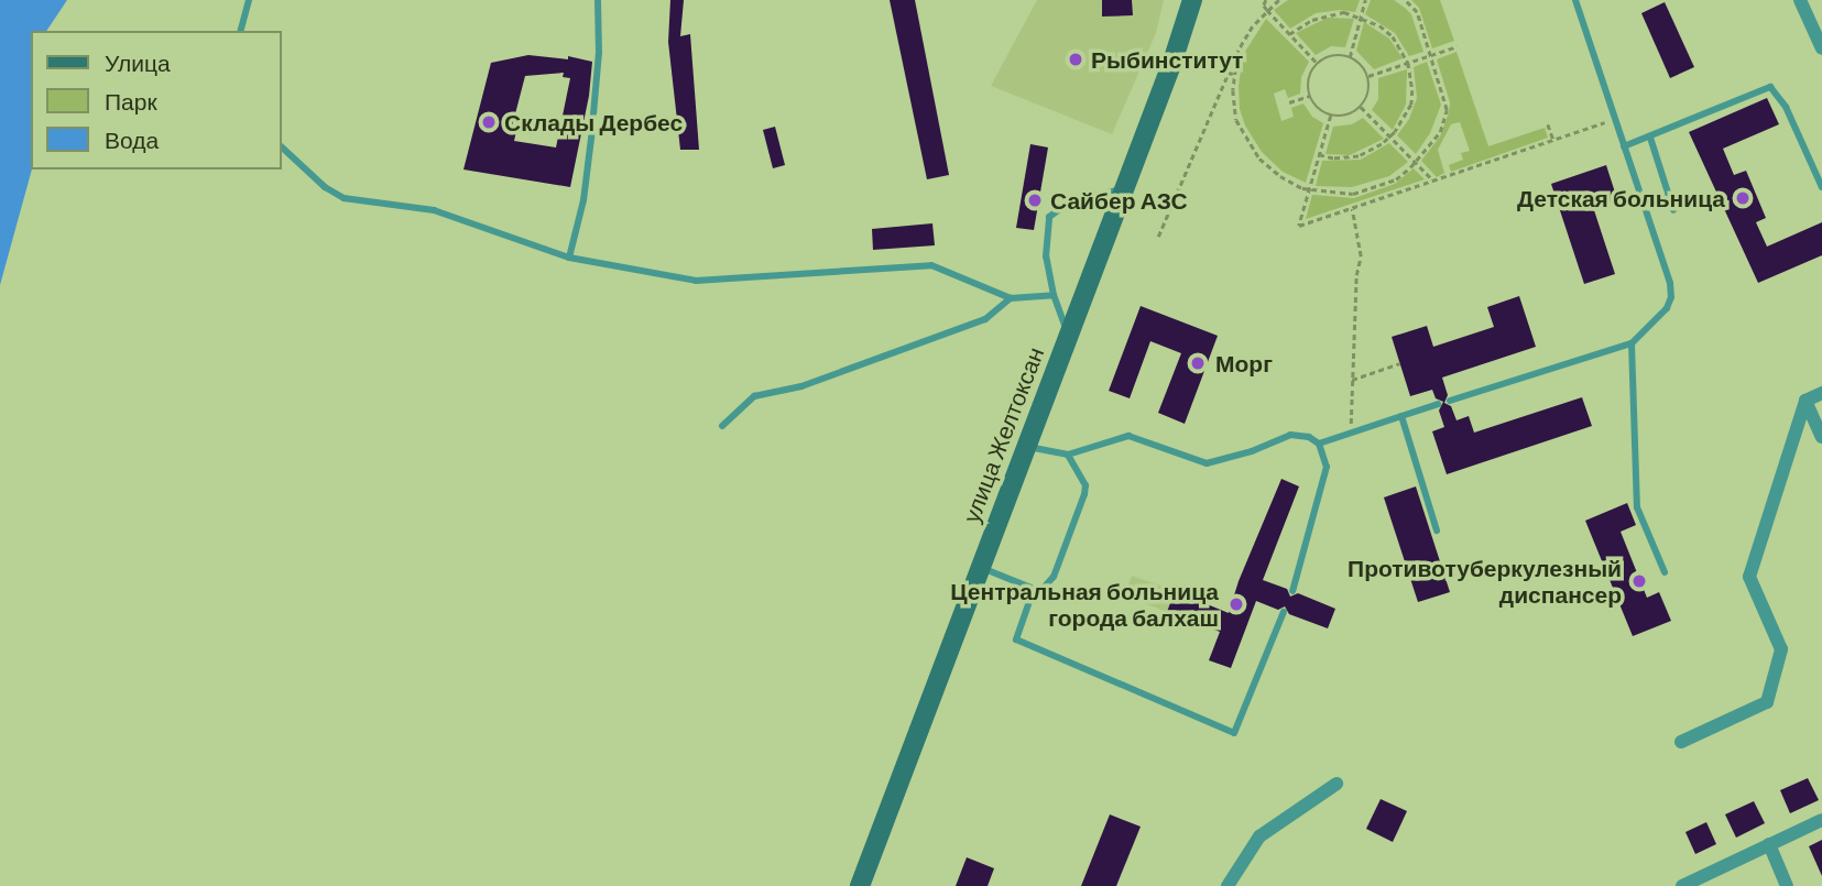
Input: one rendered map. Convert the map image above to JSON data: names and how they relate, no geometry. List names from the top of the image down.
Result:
{
  "streets": {
    "main road": ["улица Желтоксан"]
  },
  "places": [
    "Рыбинститут",
    "Склады Дербес",
    "Детская больница",
    "Сайбер АЗС",
    "Морг",
    "Противотуберкулезный диспансер",
    "Центральная больница города балхаш"
  ],
  "legend": ["Улица", "Парк", "Вода"]
}
